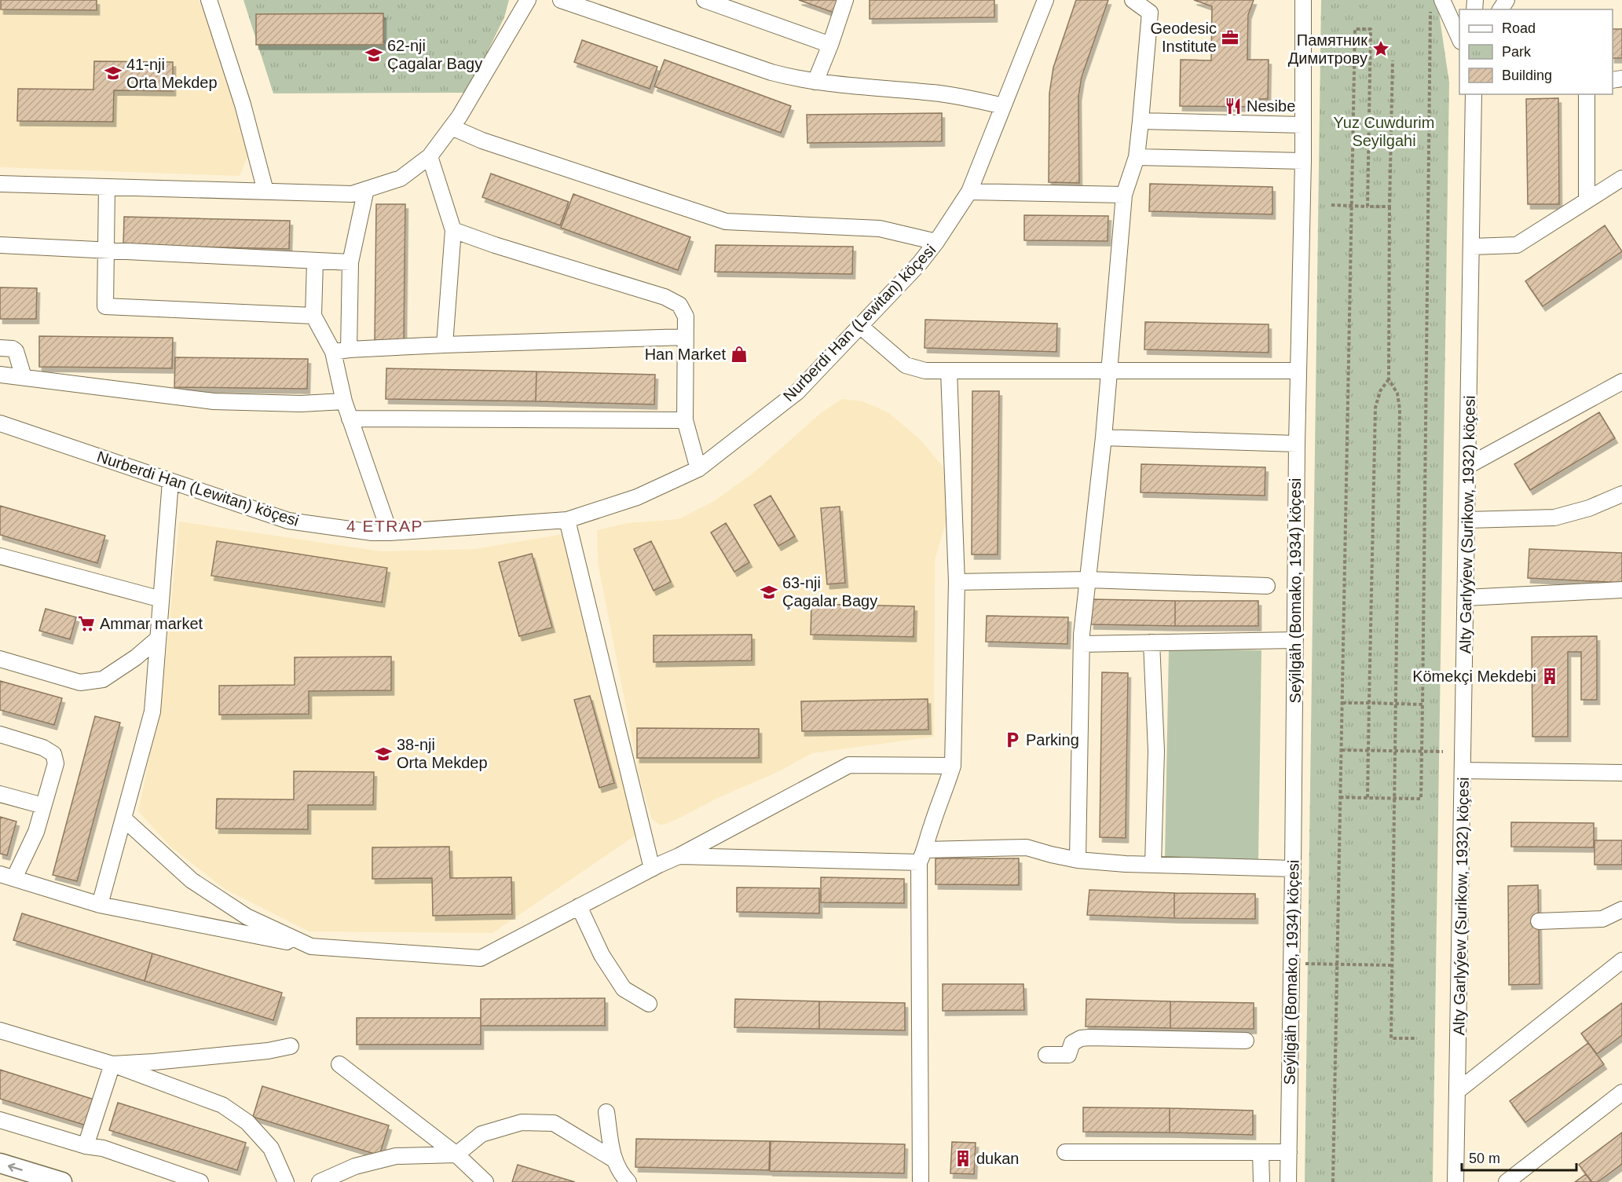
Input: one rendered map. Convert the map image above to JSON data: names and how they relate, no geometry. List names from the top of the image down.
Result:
{
  "streets": {
    "street": ["Nurberdi Han (Lewitan) köçesi", "Alty Garlyýew (Surikow, 1932) köçesi", "Seýilgäh (Bomako, 1934) köçesi"]
  },
  "districts": ["4 ETRAP"],
  "parks": ["Yuz Cuwdurim Seyilgahi"],
  "places": {
    "office": ["Geodesic Institute"],
    "place": ["Памятник Димитрову"],
    "school or university": [
      "62-nji Çagalar Bagy",
      "41-nji Orta Mekdep",
      "63-nji Çagalar Bagy",
      "38-nji Orta Mekdep"
    ],
    "restaurant": ["Nesibe"],
    "shop": ["Han Market"],
    "supermarket": ["Ammar market"],
    "building": ["Kömekçi Mekdebi", "dukan"],
    "parking": ["Parking"]
  },
  "legend": ["Road", "Park", "Building"],
  "scale_bar": "50 m"
}
